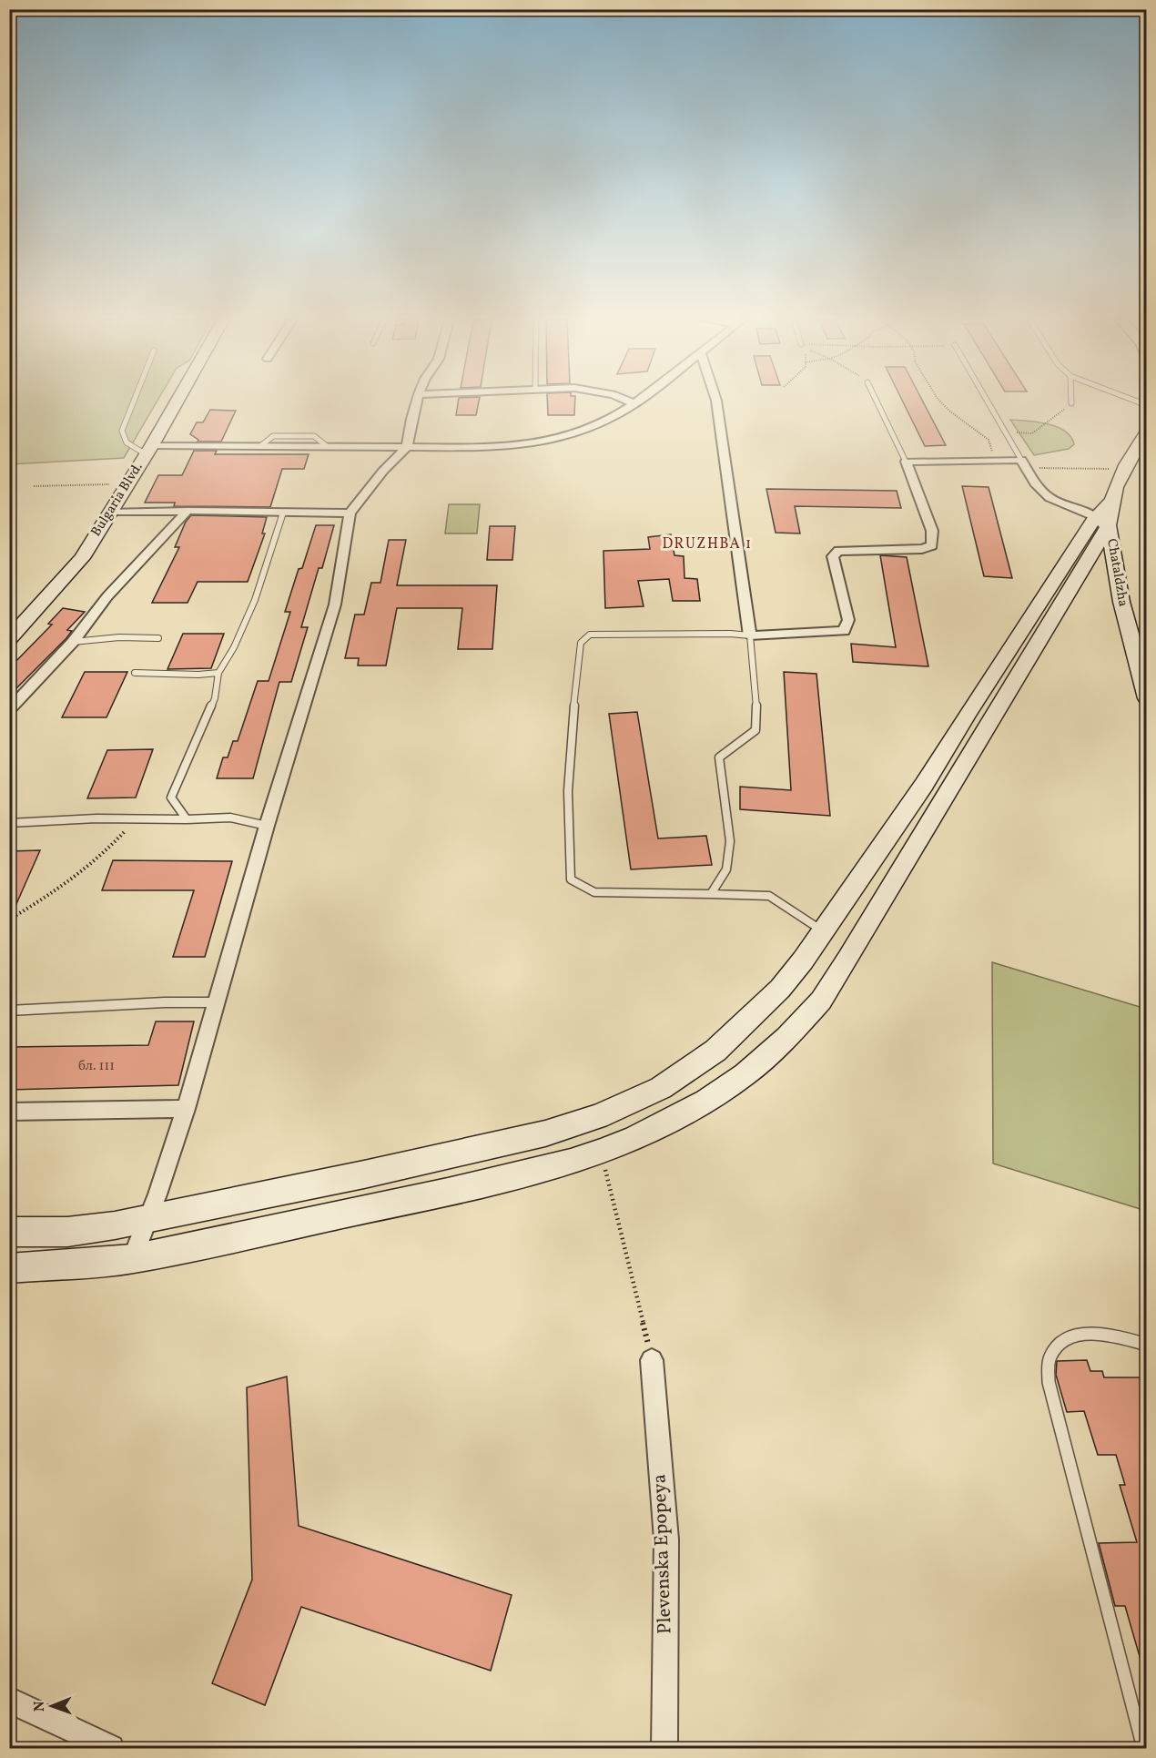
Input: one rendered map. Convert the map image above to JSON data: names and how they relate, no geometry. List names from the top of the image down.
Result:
{
  "streets": {
    "street": ["Bulgaria Blvd.", "Chataldzha", "Plevenska Epopeya"]
  },
  "districts": ["DRUZHBA 1"],
  "house_numbers": ["бл. 111"],
  "north": "left"
}
